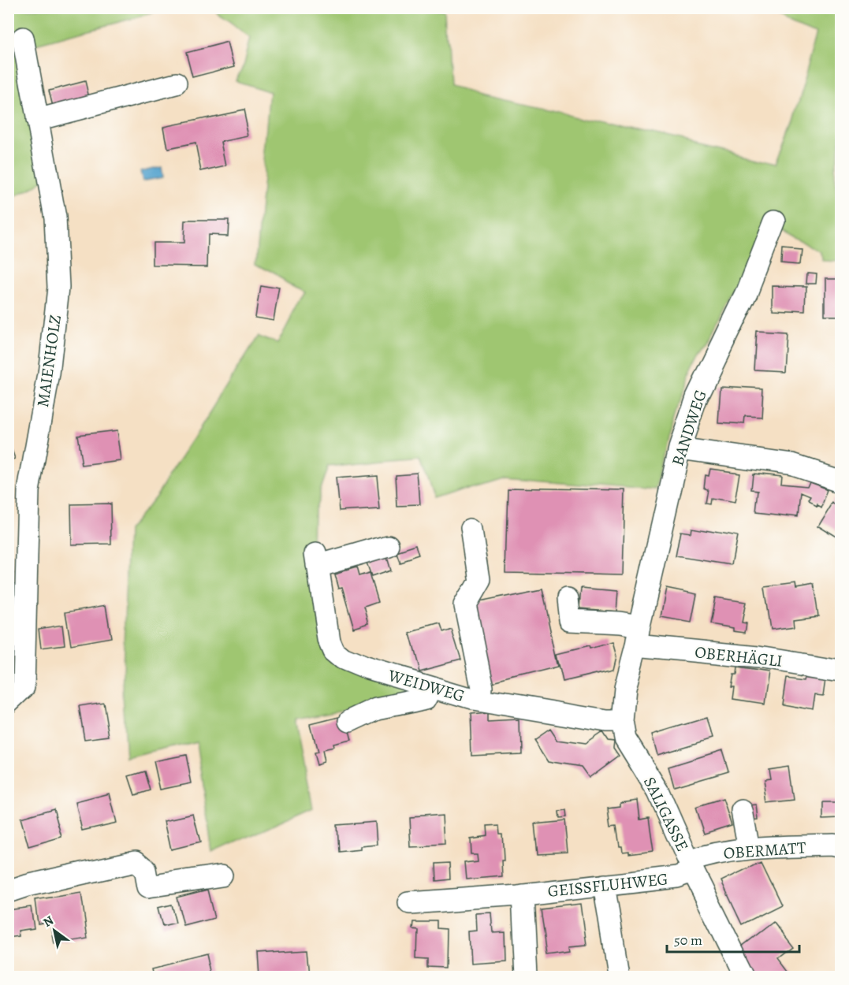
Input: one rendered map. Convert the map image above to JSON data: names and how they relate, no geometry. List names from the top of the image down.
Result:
{
  "streets": {
    "street": [
      "MAIENHOLZ",
      "BANDWEG",
      "OBERHÄGLI",
      "WEIDWEG",
      "SALIGASSE",
      "OBERMATT",
      "GEISSFLUHWEG"
    ]
  },
  "crossings": [
    ["BANDWEG", "OBERHÄGLI"],
    ["BANDWEG", "SALIGASSE"],
    ["OBERHÄGLI", "SALIGASSE"],
    ["WEIDWEG", "SALIGASSE"],
    ["SALIGASSE", "OBERMATT"],
    ["SALIGASSE", "GEISSFLUHWEG"],
    ["OBERMATT", "GEISSFLUHWEG"]
  ],
  "scale_bar": "50 m",
  "north": "top left"
}
